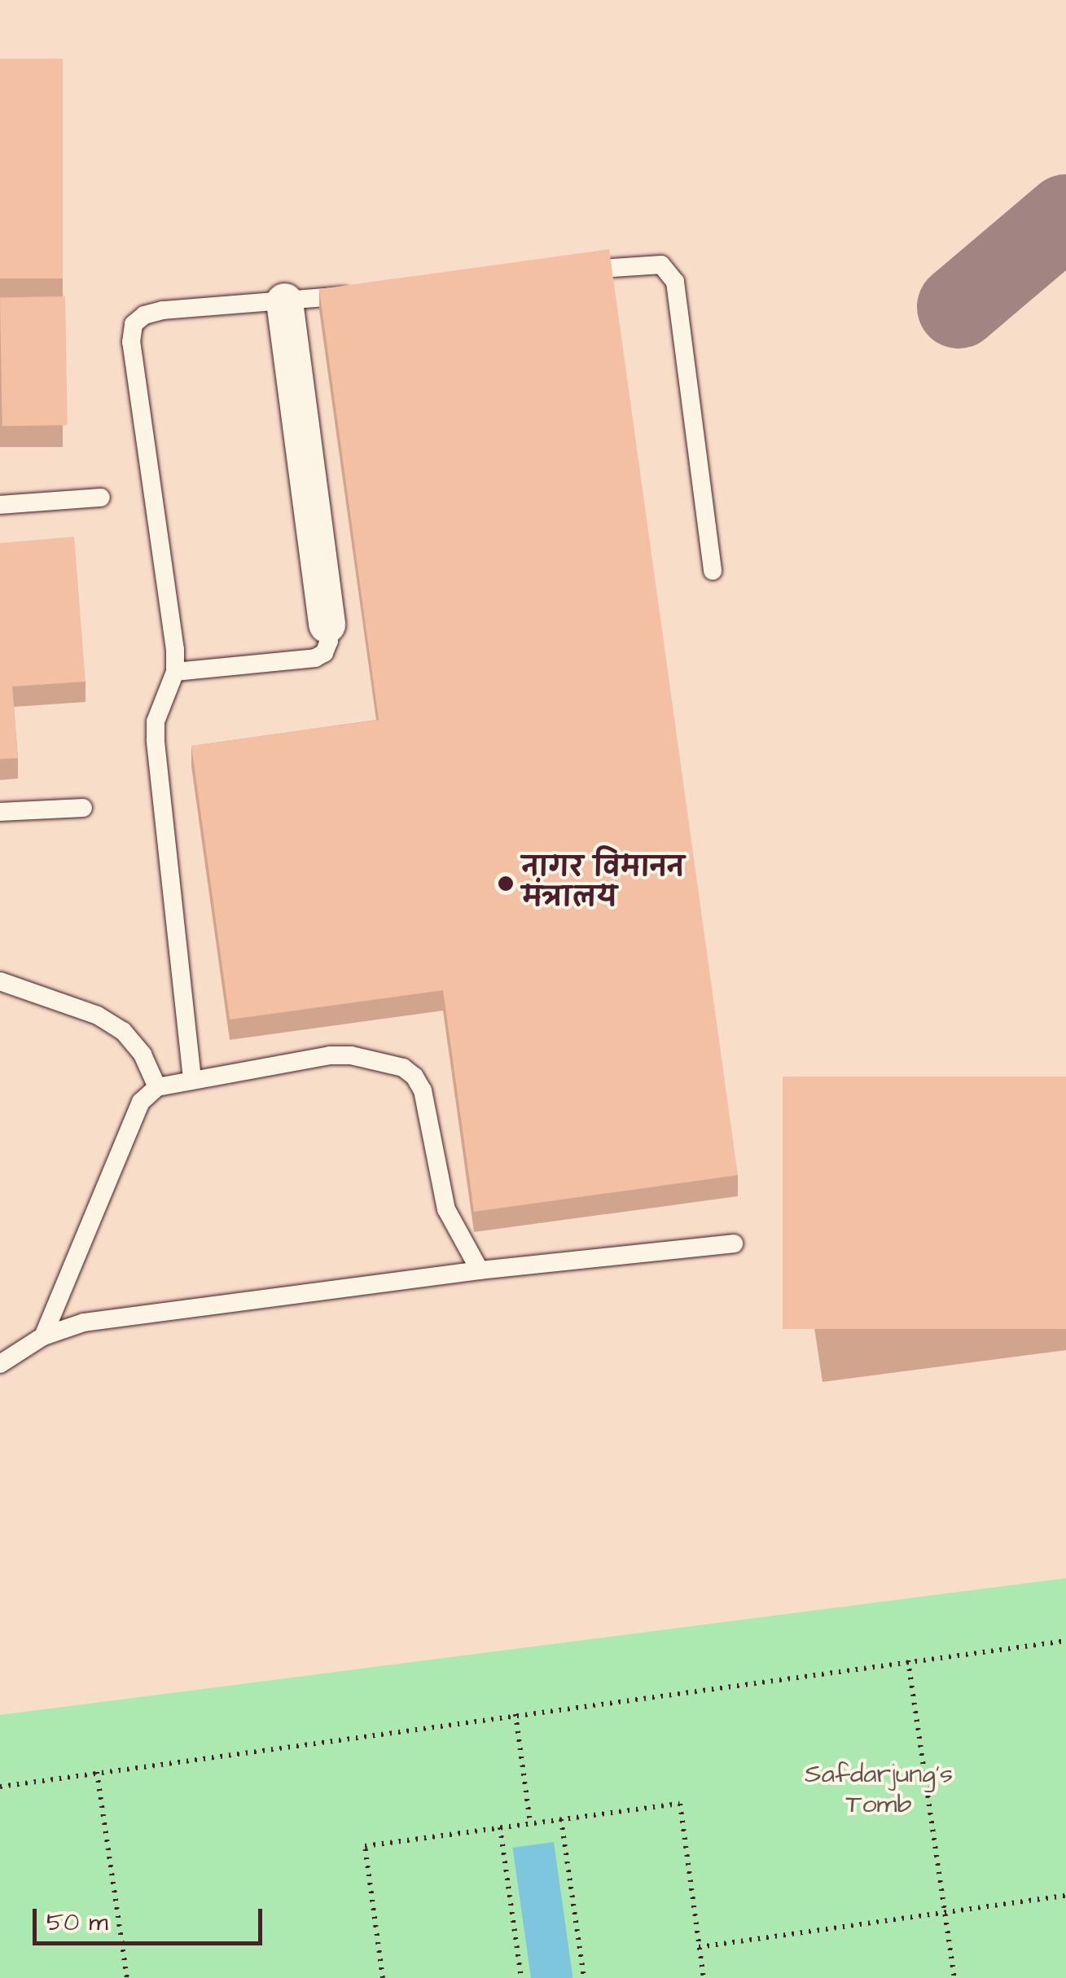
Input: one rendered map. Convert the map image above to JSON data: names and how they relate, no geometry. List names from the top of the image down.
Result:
{
  "parks": ["Safdarjung's Tomb"],
  "places": ["नागर विमानन मंत्रालय"],
  "scale_bar": "50 m"
}
